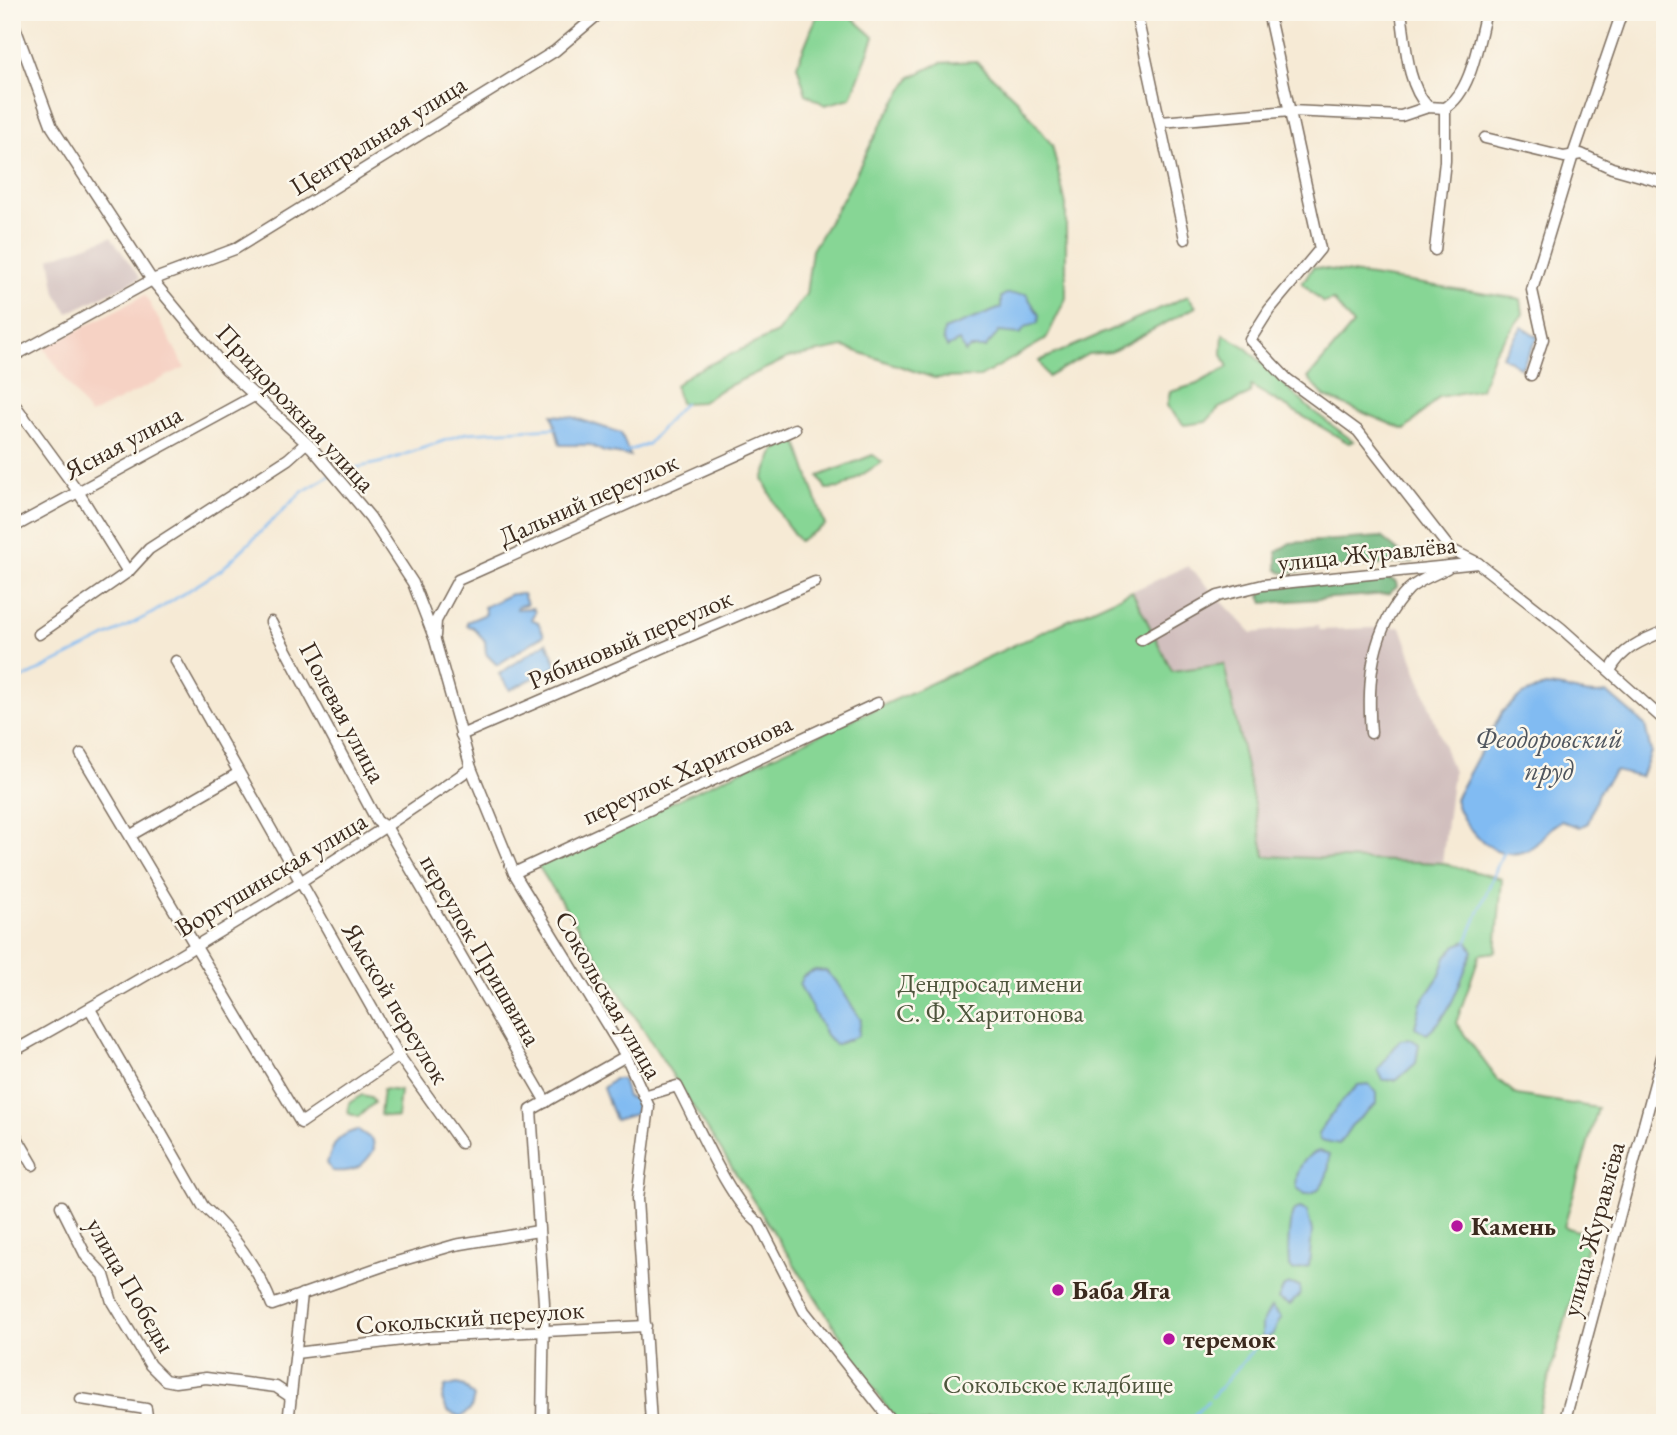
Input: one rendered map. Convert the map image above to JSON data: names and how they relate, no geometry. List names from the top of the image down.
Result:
{
  "streets": {
    "street": [
      "Центральная улица",
      "Придорожная улица",
      "Ясная улица",
      "Дальний переулок",
      "улица Журавлёва",
      "Рябиновый переулок",
      "Полевая улица",
      "переулок Харитонова",
      "Воргушинская улица",
      "переулок Пришвина",
      "Сокольская улица",
      "Ямской переулок",
      "улица Победы",
      "Сокольский переулок"
    ]
  },
  "crossings": [
    ["Центральная улица", "Придорожная улица"],
    ["Придорожная улица", "Ясная улица"],
    ["Придорожная улица", "Дальний переулок"],
    ["Придорожная улица", "Рябиновый переулок"],
    ["Придорожная улица", "Воргушинская улица"],
    ["Придорожная улица", "Сокольская улица"],
    ["Полевая улица", "переулок Пришвина"],
    ["переулок Харитонова", "Сокольская улица"],
    ["Воргушинская улица", "переулок Пришвина"],
    ["Воргушинская улица", "Сокольская улица"],
    ["Воргушинская улица", "Ямской переулок"],
    ["Сокольская улица", "Сокольский переулок"]
  ],
  "water": ["Феодоровский пруд"],
  "parks": ["Дендросад имени С. Ф. Харитонова", "Сокольское кладбище"],
  "places": ["Камень", "Баба Яга", "теремок"]
}
